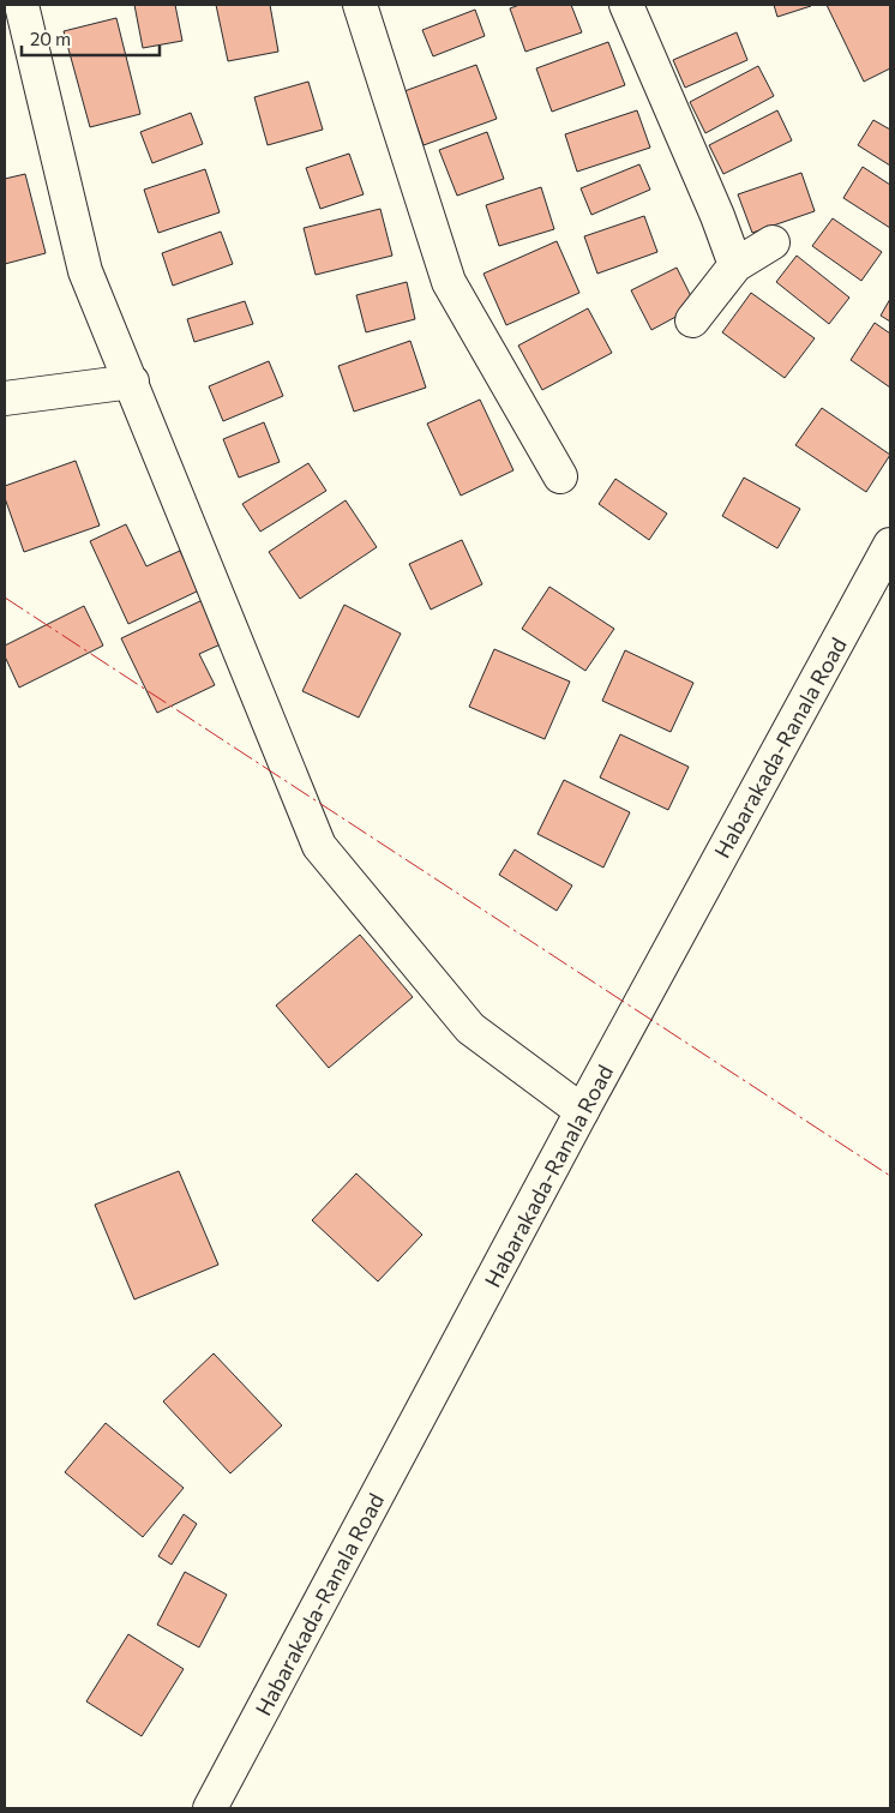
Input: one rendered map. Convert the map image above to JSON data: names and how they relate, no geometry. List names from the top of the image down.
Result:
{
  "streets": {
    "street": ["Habarakada-Ranala Road"]
  },
  "scale_bar": "20 m"
}
